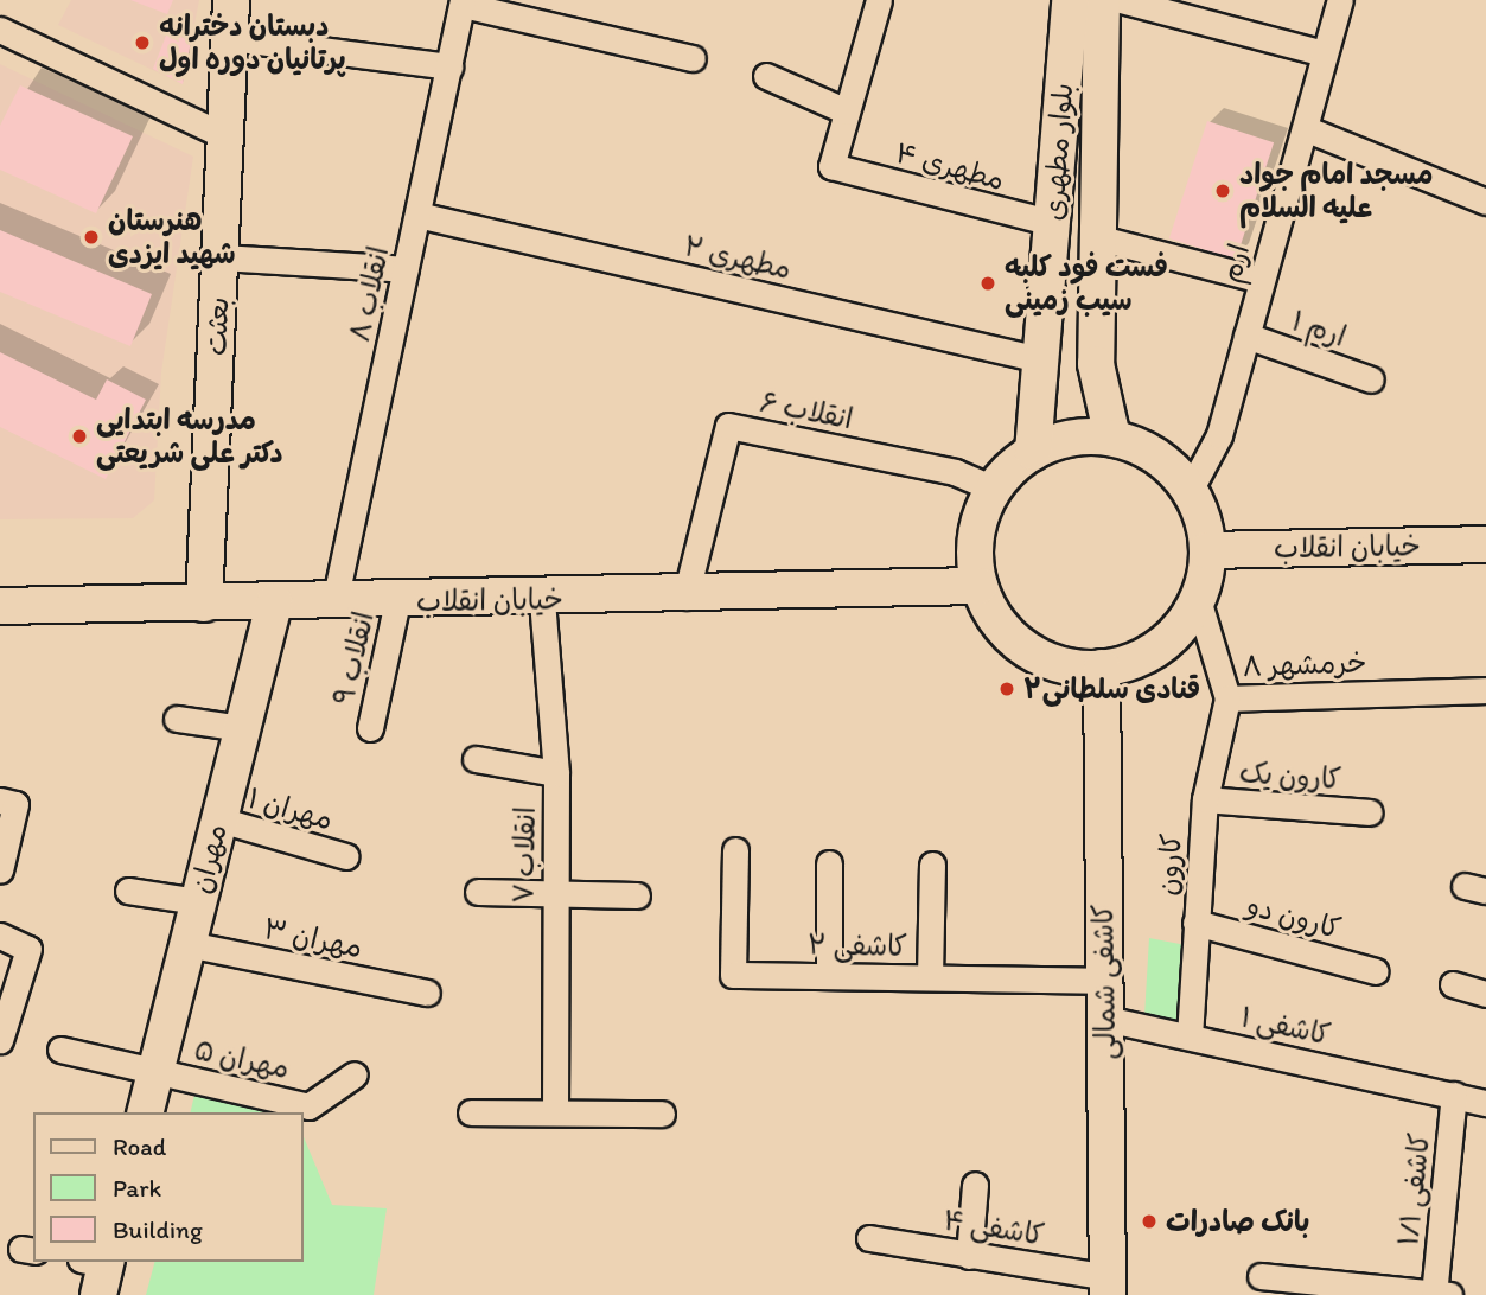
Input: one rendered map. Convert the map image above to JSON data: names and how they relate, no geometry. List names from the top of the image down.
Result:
{
  "streets": {
    "main road": [
      "بلوار مطهری",
      "بعثت",
      "خیابان انقلاب",
      "مهران",
      "کاشفی شمالی"
    ],
    "street": [
      "مطهری ۴",
      "مطهری ۲",
      "ارم",
      "انقلاب ۸",
      "ارم ۱",
      "انقلاب ۶",
      "انقلاب ۹",
      "خرمشهر ۸",
      "کارون یک",
      "مهران ۱",
      "انقلاب ۷",
      "کارون",
      "کارون دو",
      "مهران ۳",
      "کاشفی ۲",
      "کاشفی ۱",
      "مهران ۵",
      "کاشفی ۱/۱",
      "کاشفی ۴"
    ]
  },
  "crossings": [
    ["بلوار مطهری", "مطهری ۴"],
    ["بلوار مطهری", "مطهری ۲"],
    ["بلوار مطهری", "ارم"],
    ["بلوار مطهری", "انقلاب ۶"],
    ["بلوار مطهری", "خیابان انقلاب"],
    ["بلوار مطهری", "خرمشهر ۸"],
    ["بلوار مطهری", "کاشفی شمالی"],
    ["مطهری ۲", "انقلاب ۸"],
    ["ارم", "ارم ۱"],
    ["ارم", "انقلاب ۶"],
    ["ارم", "خیابان انقلاب"],
    ["ارم", "خرمشهر ۸"],
    ["ارم", "کاشفی شمالی"],
    ["انقلاب ۸", "خیابان انقلاب"],
    ["بعثت", "خیابان انقلاب"],
    ["انقلاب ۶", "خیابان انقلاب"],
    ["انقلاب ۶", "خرمشهر ۸"],
    ["انقلاب ۶", "کاشفی شمالی"],
    ["خیابان انقلاب", "انقلاب ۹"],
    ["خیابان انقلاب", "خرمشهر ۸"],
    ["خیابان انقلاب", "انقلاب ۷"],
    ["خیابان انقلاب", "مهران"],
    ["خیابان انقلاب", "کاشفی شمالی"],
    ["خرمشهر ۸", "کارون"],
    ["خرمشهر ۸", "کاشفی شمالی"],
    ["کارون یک", "کارون"],
    ["مهران ۱", "مهران"],
    ["مهران", "مهران ۳"],
    ["مهران", "مهران ۵"],
    ["کارون", "کارون دو"],
    ["کارون", "کاشفی ۱"],
    ["کاشفی ۲", "کاشفی شمالی"],
    ["کاشفی شمالی", "کاشفی ۱"],
    ["کاشفی شمالی", "کاشفی ۴"],
    ["کاشفی ۱", "کاشفی ۱/۱"]
  ],
  "places": [
    "دبستان دخترانه پرتانیان دوره اول",
    "مسجد امام جواد علیه السلام",
    "هنرستان شهید ایزدی",
    "فست فود کلبه سیب زمینی",
    "مدرسه ابتدایی دکتر علی شریعتی",
    "قنادی سلطانی۲",
    "بانک صادرات"
  ],
  "legend": ["Road", "Park", "Building"]
}
